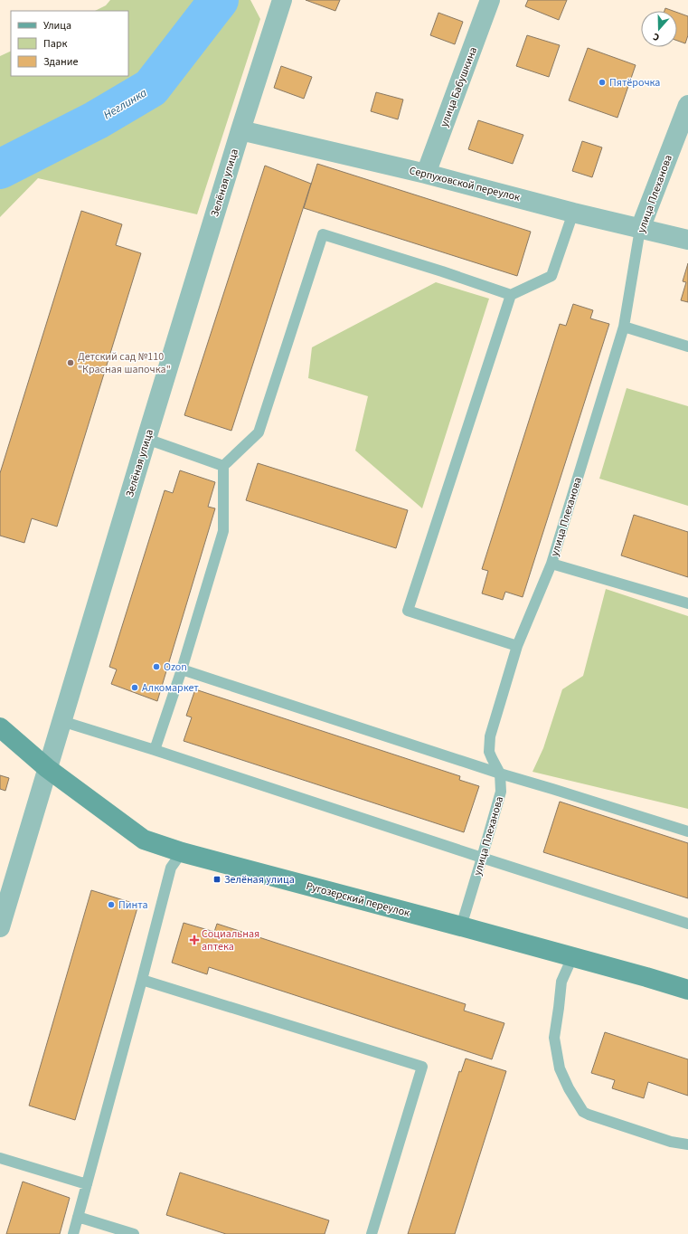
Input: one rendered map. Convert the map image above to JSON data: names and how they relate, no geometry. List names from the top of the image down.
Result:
{
  "streets": {
    "main road": ["Ругозерский переулок"],
    "street": [
      "улица Бабушкина",
      "Зелёная улица",
      "Серпуховской переулок",
      "улица Плеханова"
    ]
  },
  "crossings": [
    ["улица Бабушкина", "Серпуховской переулок"],
    ["Зелёная улица", "Серпуховской переулок"],
    ["Зелёная улица", "Ругозерский переулок"],
    ["Серпуховской переулок", "улица Плеханова"],
    ["улица Плеханова", "Ругозерский переулок"]
  ],
  "water": ["Неглинка"],
  "places": {
    "other": [
      "Пятёрочка",
      "Детский сад №110 \"Красная шапочка\"",
      "Ozon",
      "Алкомаркет",
      "Пинта"
    ],
    "transit": ["Зелёная улица"],
    "health": ["Социальная аптека"]
  },
  "legend": ["Улица", "Парк", "Здание"],
  "north": "bottom"
}
